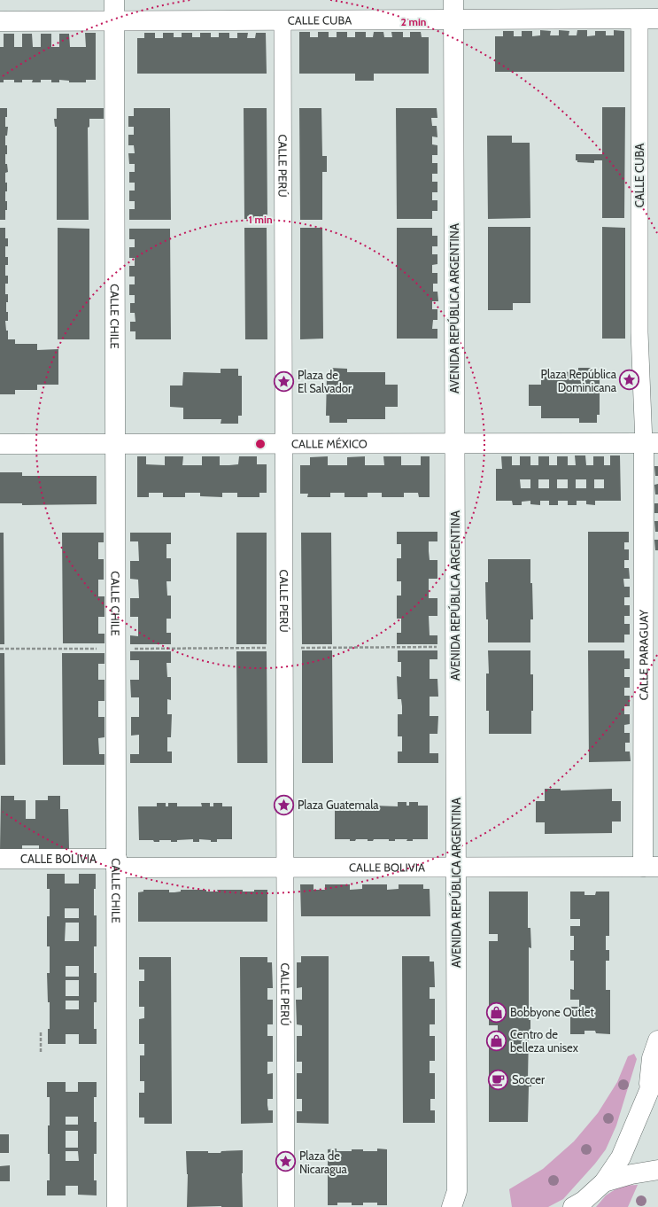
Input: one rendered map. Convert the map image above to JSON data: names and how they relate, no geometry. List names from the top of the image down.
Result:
{
  "streets": {
    "street": [
      "CALLE CUBA",
      "CALLE PERÚ",
      "AVENIDA REPÚBLICA ARGENTINA",
      "CALLE CHILE",
      "CALLE MÉXICO",
      "CALLE PARAGUAY",
      "CALLE BOLIVIA"
    ]
  },
  "crossings": [
    ["CALLE CUBA", "CALLE PERÚ"],
    ["CALLE CUBA", "AVENIDA REPÚBLICA ARGENTINA"],
    ["CALLE CUBA", "CALLE CHILE"],
    ["CALLE CUBA", "CALLE MÉXICO"],
    ["CALLE CUBA", "CALLE PARAGUAY"],
    ["CALLE PERÚ", "CALLE MÉXICO"],
    ["CALLE PERÚ", "CALLE BOLIVIA"],
    ["AVENIDA REPÚBLICA ARGENTINA", "CALLE MÉXICO"],
    ["AVENIDA REPÚBLICA ARGENTINA", "CALLE BOLIVIA"],
    ["CALLE CHILE", "CALLE MÉXICO"],
    ["CALLE CHILE", "CALLE BOLIVIA"],
    ["CALLE MÉXICO", "CALLE PARAGUAY"],
    ["CALLE PARAGUAY", "CALLE BOLIVIA"]
  ],
  "places": {
    "place": [
      "Plaza República Dominicana",
      "Plaza de El Salvador",
      "Plaza Guatemala",
      "Plaza de Nicaragua"
    ],
    "shop": ["Bobbyone Outlet", "Centro de belleza unisex"],
    "cafe": ["Soccer"]
  },
  "rings": ["2 min", "1 min"]
}
